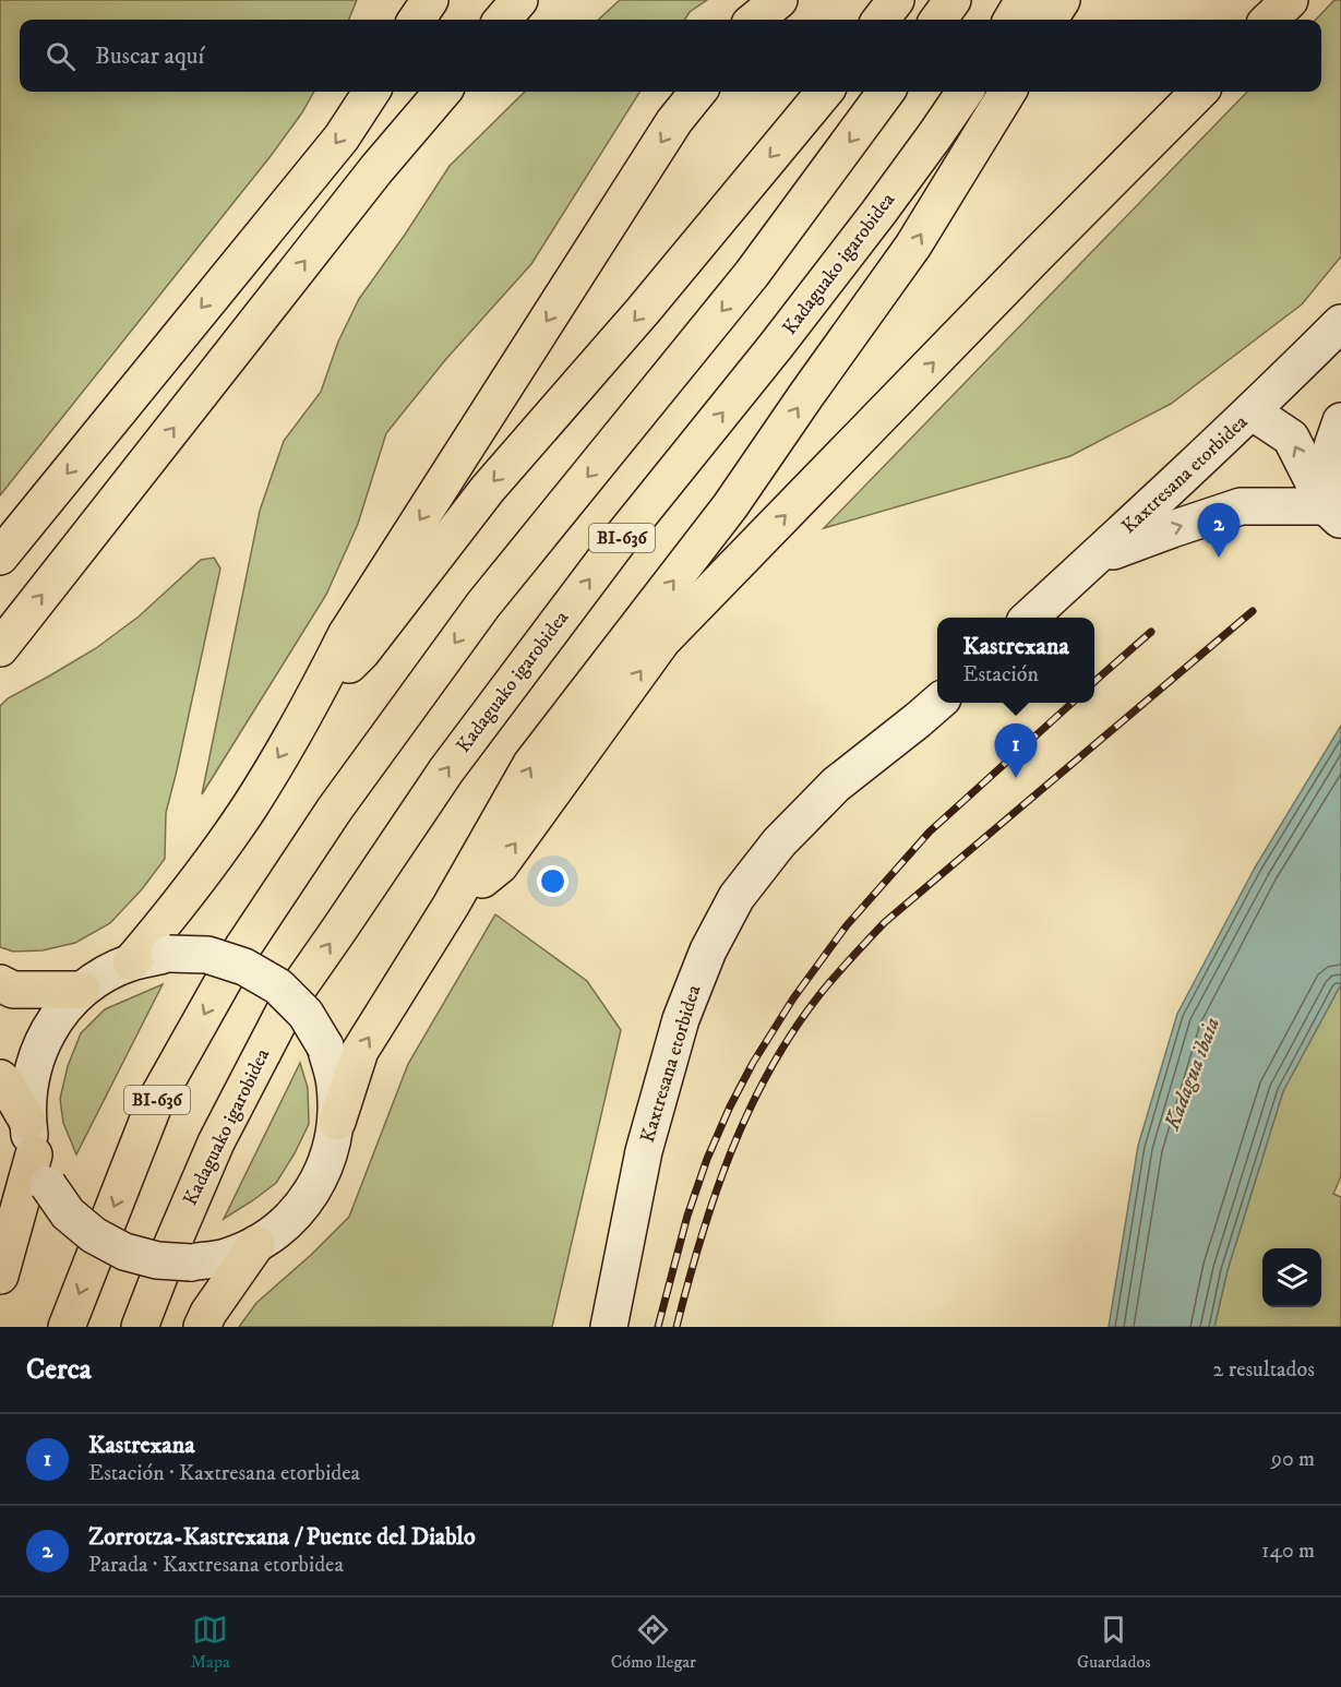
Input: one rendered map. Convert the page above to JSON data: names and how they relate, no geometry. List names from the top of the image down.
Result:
{
  "streets": {
    "highway": ["Kadaguako igarobidea", "BI-636"],
    "street": ["Kaxtresana etorbidea"]
  },
  "water": ["Kadagua ibaia"],
  "page": {
    "search": "Buscar aquí",
    "pins": ["2", "1"],
    "popup": ["Kastrexana", "Estación"],
    "heading": ["Cerca", "2 resultados"],
    "list": [
      {
        "mark": "1",
        "name": "Kastrexana",
        "note": "Estación · Kaxtresana etorbidea",
        "value": "90 m"
      },
      {
        "mark": "2",
        "name": "Zorrotza-Kastrexana / Puente del Diablo",
        "note": "Parada · Kaxtresana etorbidea",
        "value": "140 m"
      }
    ],
    "nav": ["Mapa", "Cómo llegar", "Guardados"]
  }
}
